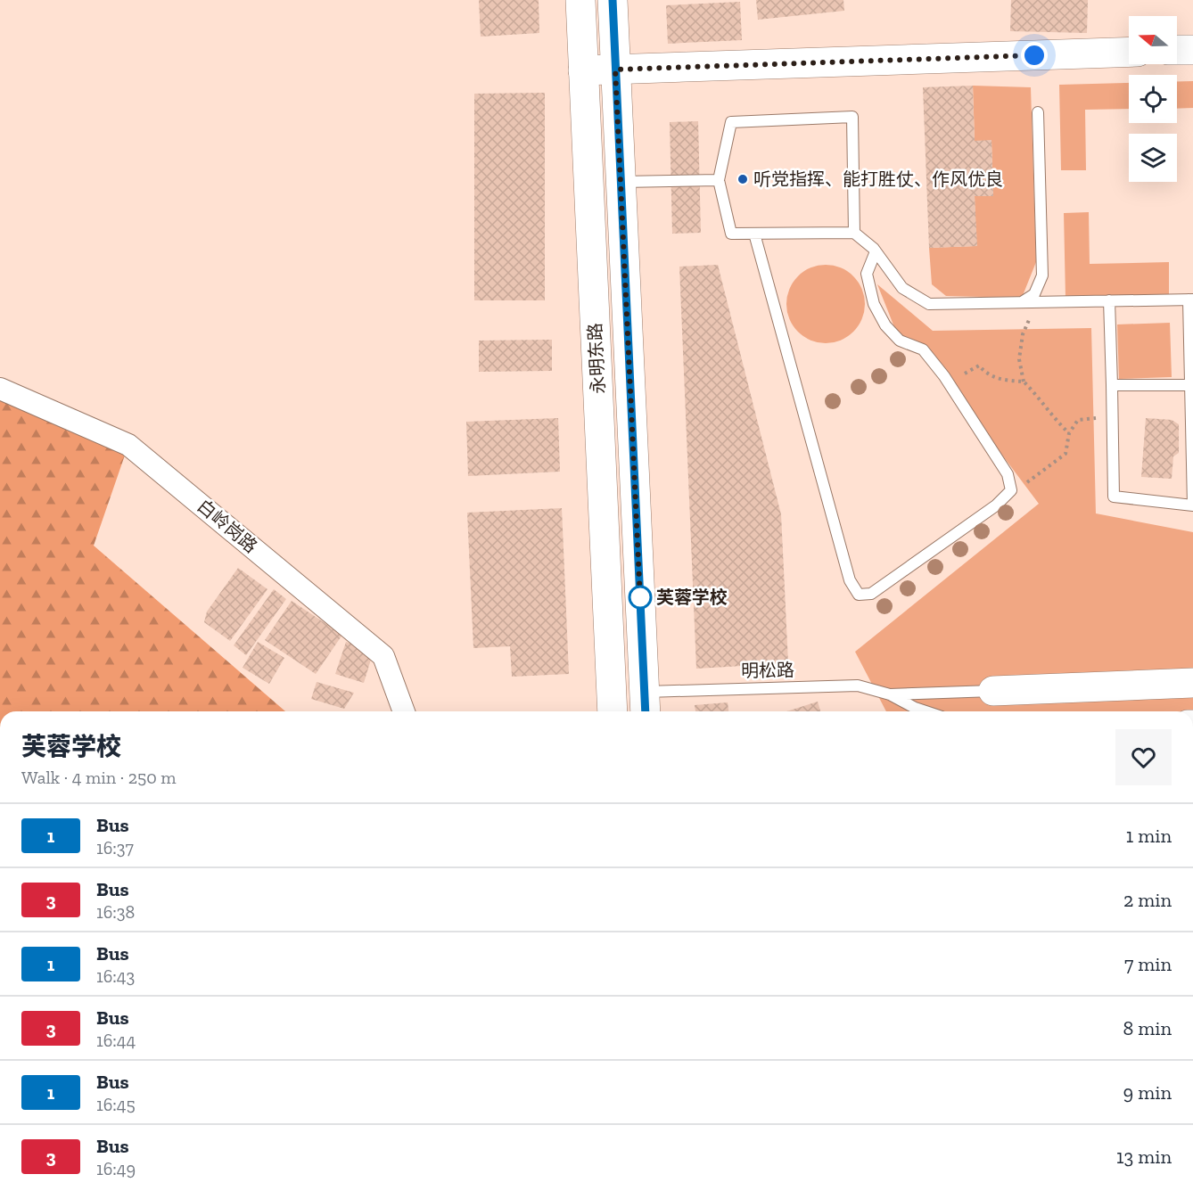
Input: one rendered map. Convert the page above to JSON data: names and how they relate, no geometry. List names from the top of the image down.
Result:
{
  "streets": {
    "main road": ["永明东路"],
    "street": ["白岭岗路"],
    "lane": ["明松路"]
  },
  "crossings": [
    ["永明东路", "明松路"]
  ],
  "places": ["听党指挥、能打胜仗、作风优良", "芙蓉学校"],
  "lines": ["bus line 1"],
  "north": "left",
  "page": {
    "heading": ["芙蓉学校", "Walk · 4 min · 250 m"],
    "list": [
      {
        "mark": "1",
        "name": "Bus",
        "note": "16:37",
        "value": "1 min"
      },
      {
        "mark": "3",
        "name": "Bus",
        "note": "16:38",
        "value": "2 min"
      },
      {
        "mark": "1",
        "name": "Bus",
        "note": "16:43",
        "value": "7 min"
      },
      {
        "mark": "3",
        "name": "Bus",
        "note": "16:44",
        "value": "8 min"
      },
      {
        "mark": "1",
        "name": "Bus",
        "note": "16:45",
        "value": "9 min"
      },
      {
        "mark": "3",
        "name": "Bus",
        "note": "16:49",
        "value": "13 min"
      }
    ]
  }
}
